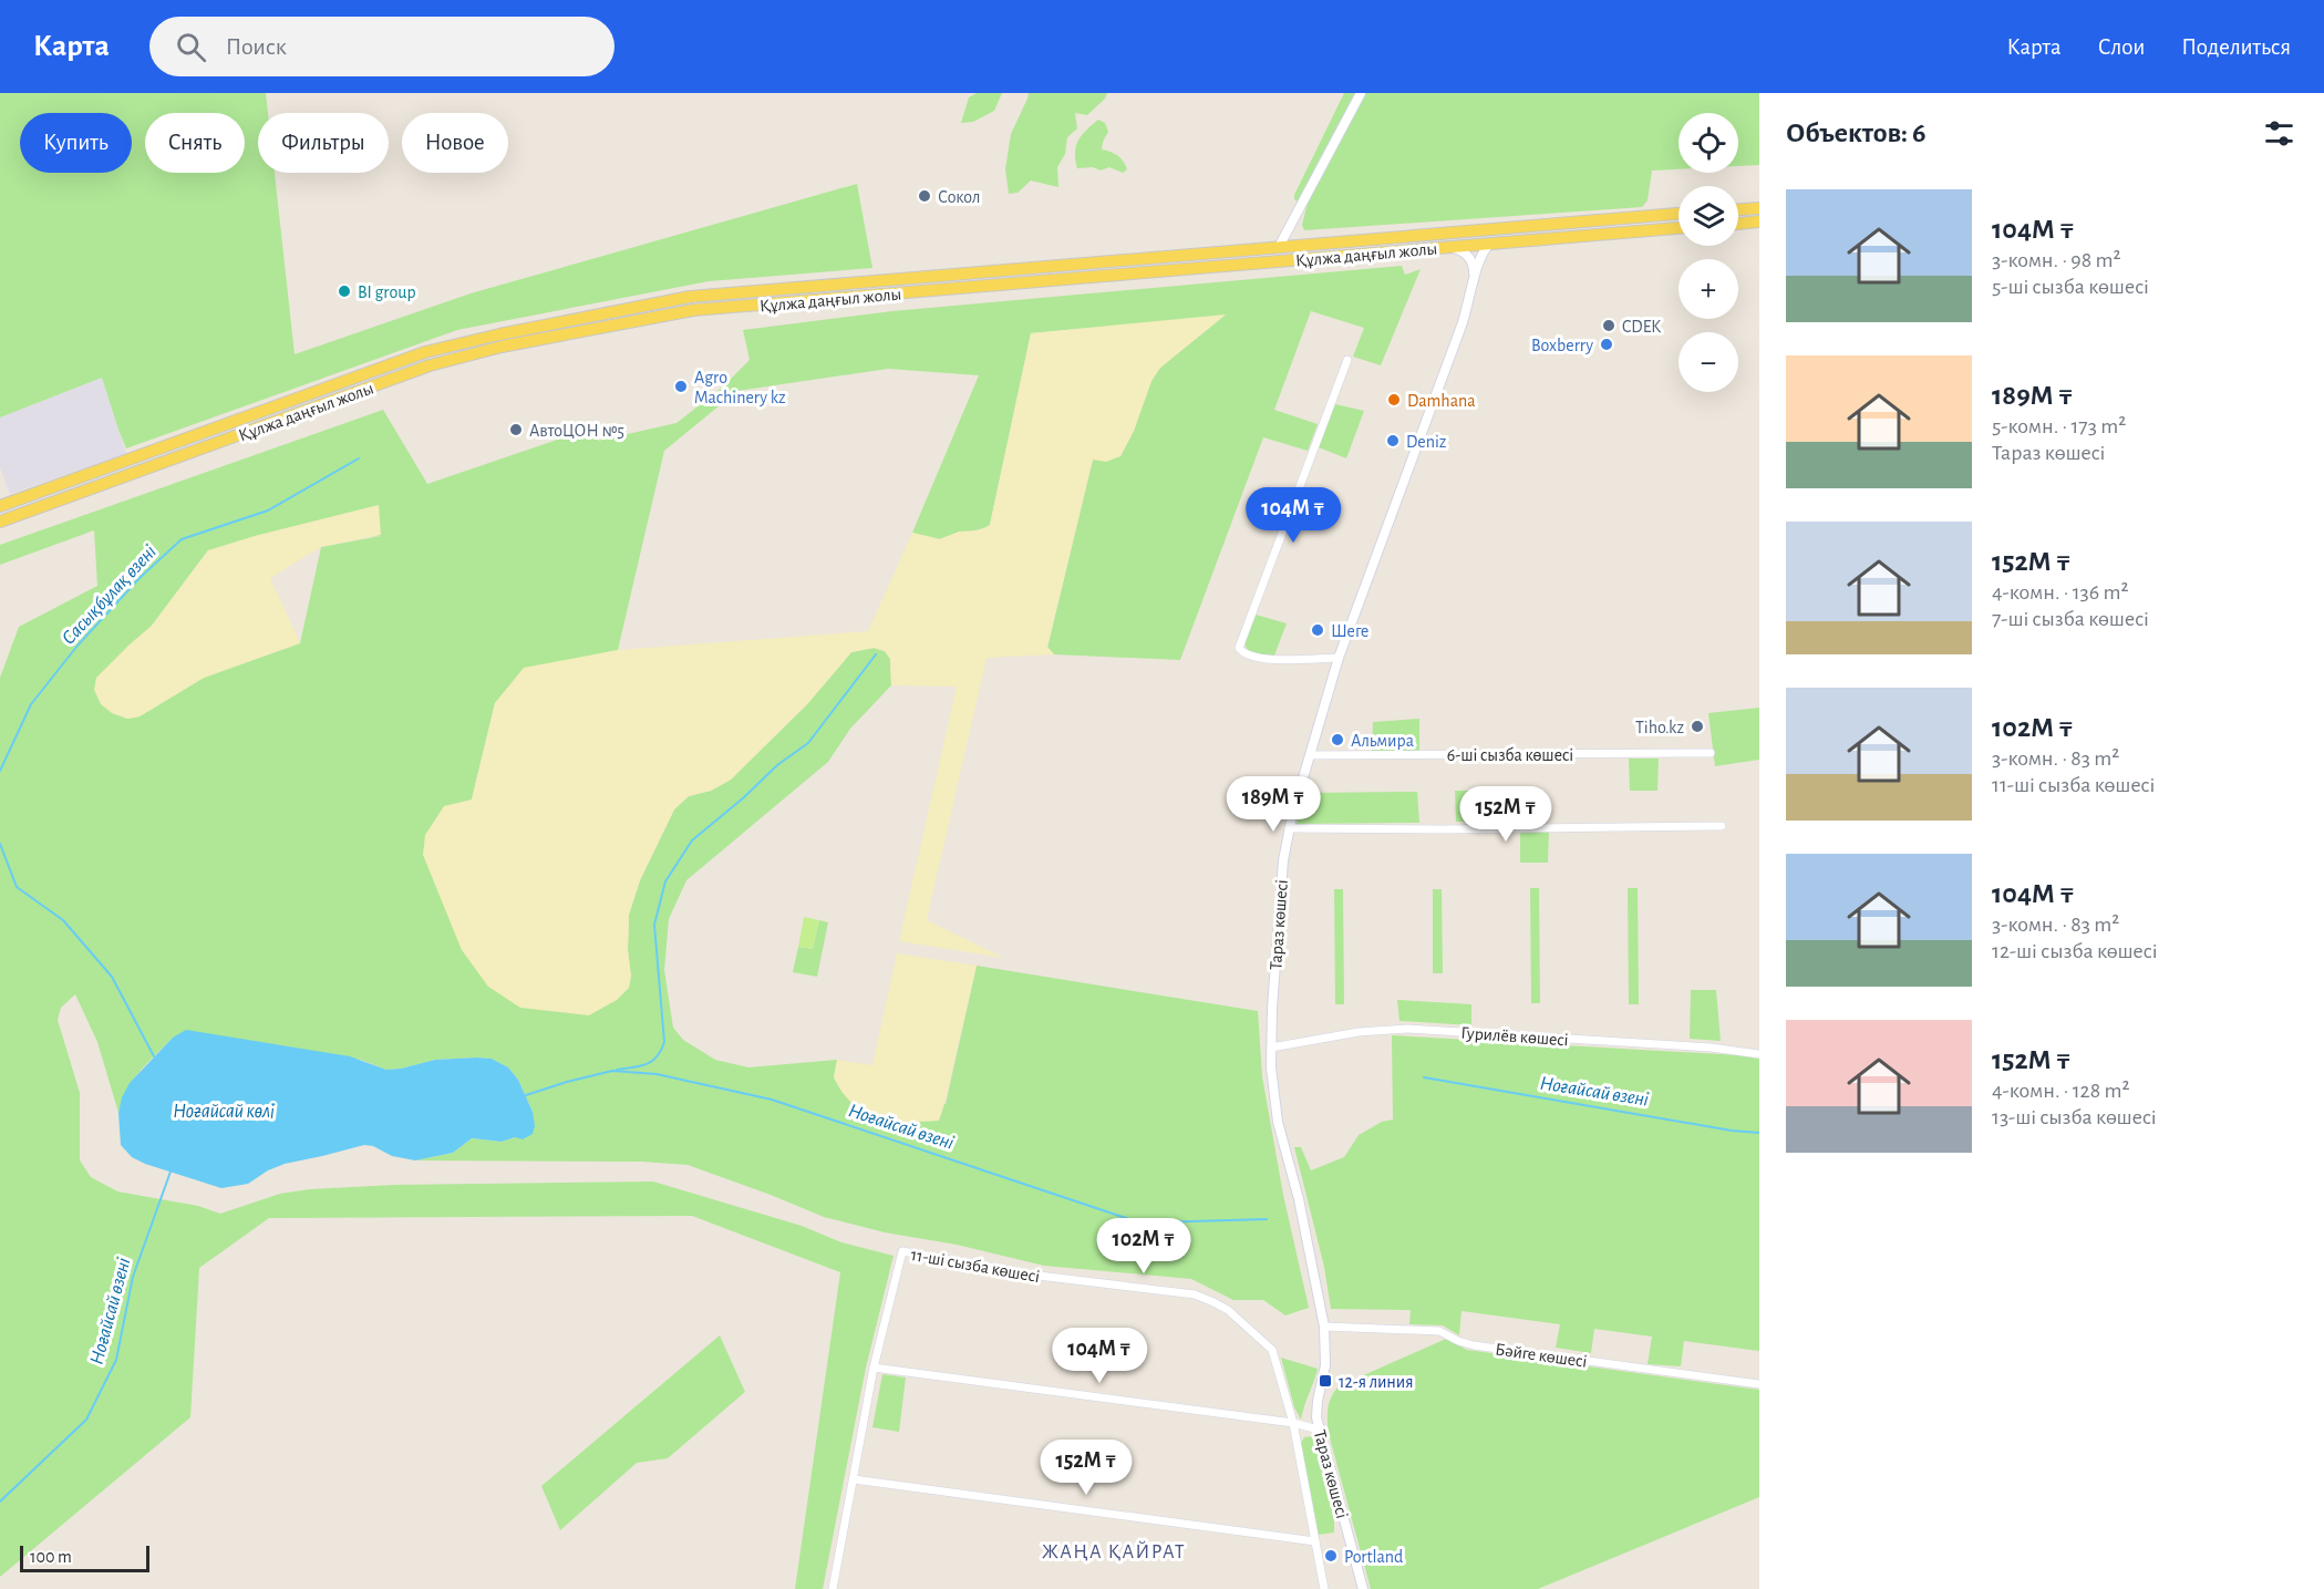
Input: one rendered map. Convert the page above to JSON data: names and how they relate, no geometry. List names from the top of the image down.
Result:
{
  "streets": {
    "main road": ["Құлжа даңғыл жолы"],
    "street": [
      "6-ші сызба көшесі",
      "Тараз көшесі",
      "Гурилёв көшесі",
      "11-ші сызба көшесі",
      "Бәйге көшесі"
    ]
  },
  "crossings": [
    ["Құлжа даңғыл жолы", "Тараз көшесі"],
    ["6-ші сызба көшесі", "Тараз көшесі"],
    ["Тараз көшесі", "Гурилёв көшесі"],
    ["Тараз көшесі", "Бәйге көшесі"]
  ],
  "districts": ["ЖАҢА ҚАЙРАТ"],
  "water": ["Сасықбұлақ өзені", "Ноғайсай өзені", "Ноғайсай көлі"],
  "places": {
    "other": [
      "Сокол",
      "BI group",
      "CDEK",
      "Boxberry",
      "Agro Machinery kz",
      "Damhana",
      "АвтоЦОН №5",
      "Deniz",
      "Шеге",
      "Tiho.kz",
      "Альмира",
      "Portland"
    ],
    "transit": ["12-я линия"]
  },
  "scale_bar": "100 m",
  "page": {
    "header": "Карта",
    "search": "Поиск",
    "nav": ["Карта", "Слои", "Поделиться"],
    "heading": "Объектов: 6",
    "map_buttons": ["+", "−"],
    "chip": [
      "Купить",
      "Снять",
      "Фильтры",
      "Новое"
    ],
    "list": [
      {
        "name": "104M ₸",
        "note": "3-комн. · 98 m² · 5-ші сызба көшесі"
      },
      {
        "name": "189M ₸",
        "note": "5-комн. · 173 m² · Тараз көшесі"
      },
      {
        "name": "152M ₸",
        "note": "4-комн. · 136 m² · 7-ші сызба көшесі"
      },
      {
        "name": "102M ₸",
        "note": "3-комн. · 83 m² · 11-ші сызба көшесі"
      },
      {
        "name": "104M ₸",
        "note": "3-комн. · 83 m² · 12-ші сызба көшесі"
      },
      {
        "name": "152M ₸",
        "note": "4-комн. · 128 m² · 13-ші сызба көшесі"
      }
    ],
    "price": [
      "104M ₸",
      "189M ₸",
      "152M ₸",
      "102M ₸",
      "104M ₸",
      "152M ₸"
    ],
    "scale": "100 m"
  }
}
